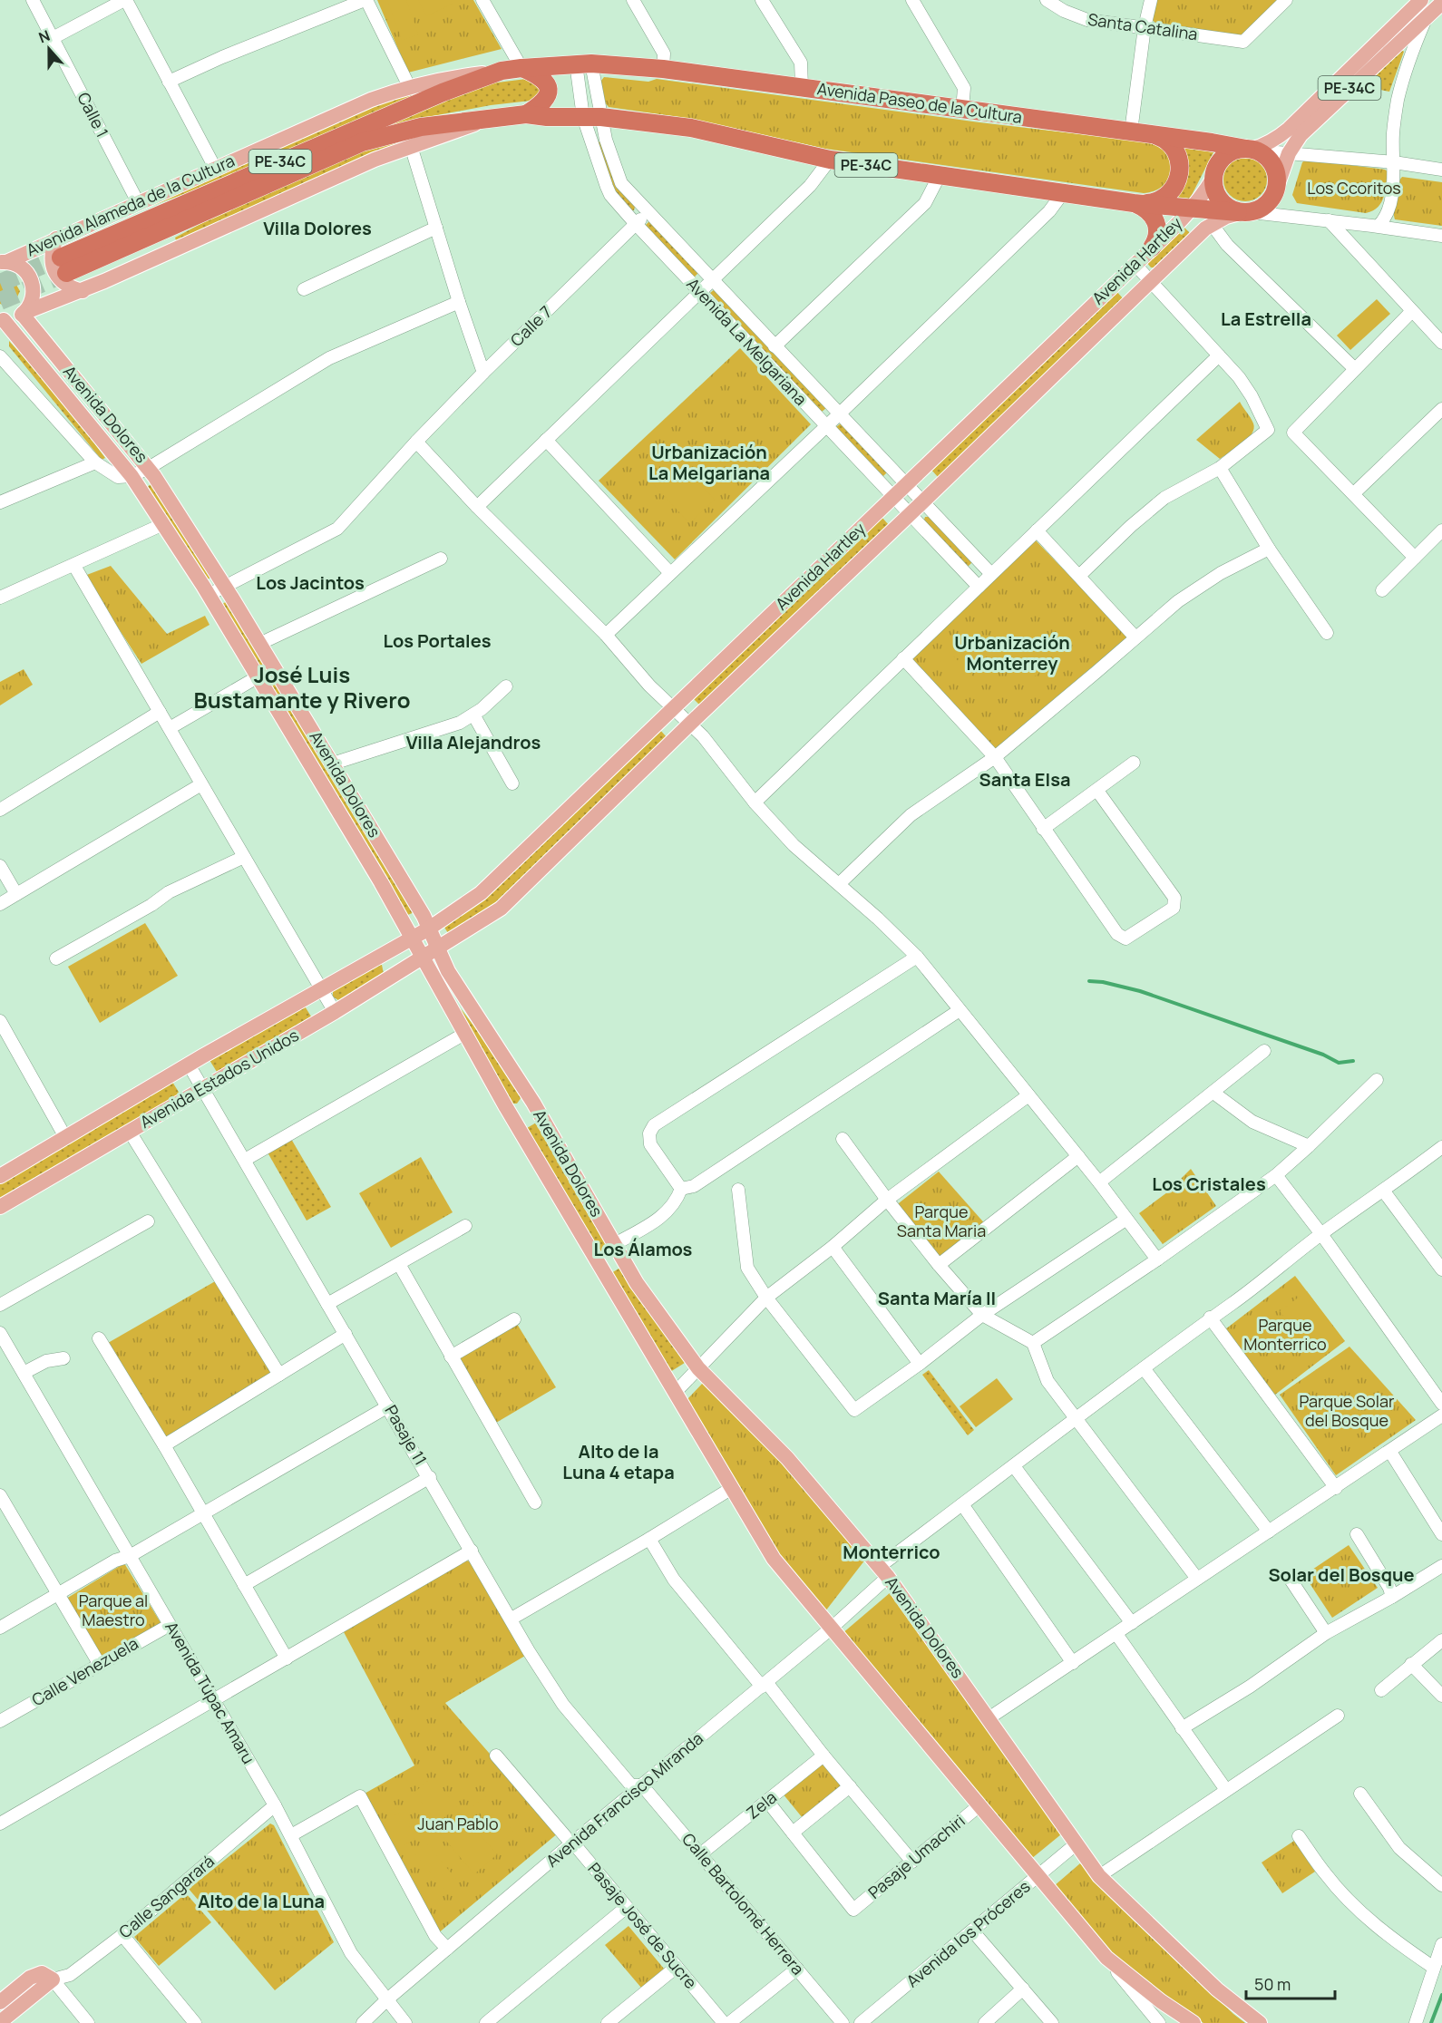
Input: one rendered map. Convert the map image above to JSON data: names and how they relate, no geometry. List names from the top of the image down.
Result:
{
  "streets": {
    "highway": ["PE-34C", "Avenida Paseo de la Cultura", "Avenida Alameda de la Cultura"],
    "main road": ["Avenida Hartley", "Avenida Dolores", "Avenida Estados Unidos"],
    "street": [
      "Santa Catalina",
      "Calle 1",
      "Calle 7",
      "Avenida La Melgariana",
      "Pasaje 11",
      "Calle Venezuela",
      "Avenida Túpac Amaru",
      "Avenida Francisco Miranda",
      "Zela",
      "Pasaje Umachiri",
      "Calle Sangarará",
      "Calle Bartolomé Herrera",
      "Pasaje José de Sucre",
      "Avenida los Próceres"
    ]
  },
  "crossings": [
    ["PE-34C", "Avenida Paseo de la Cultura"],
    ["PE-34C", "Avenida Alameda de la Cultura"],
    ["PE-34C", "Avenida Hartley"],
    ["PE-34C", "Avenida La Melgariana"],
    ["Avenida Paseo de la Cultura", "Avenida Alameda de la Cultura"],
    ["Avenida Paseo de la Cultura", "Avenida Hartley"],
    ["Avenida Paseo de la Cultura", "Avenida La Melgariana"],
    ["Calle 1", "Avenida Alameda de la Cultura"],
    ["Avenida Alameda de la Cultura", "Avenida La Melgariana"],
    ["Avenida Alameda de la Cultura", "Avenida Dolores"],
    ["Avenida Hartley", "Avenida La Melgariana"],
    ["Avenida Hartley", "Avenida Dolores"],
    ["Avenida Hartley", "Avenida Estados Unidos"],
    ["Calle 7", "Avenida La Melgariana"],
    ["Calle 7", "Avenida Dolores"],
    ["Avenida Dolores", "Avenida Estados Unidos"],
    ["Avenida Dolores", "Avenida Francisco Miranda"],
    ["Avenida Dolores", "Pasaje Umachiri"],
    ["Avenida Dolores", "Avenida los Próceres"],
    ["Avenida Estados Unidos", "Pasaje 11"],
    ["Pasaje 11", "Avenida Francisco Miranda"],
    ["Pasaje 11", "Calle Bartolomé Herrera"],
    ["Calle Venezuela", "Avenida Túpac Amaru"],
    ["Avenida Túpac Amaru", "Avenida Francisco Miranda"],
    ["Avenida Túpac Amaru", "Calle Sangarará"],
    ["Avenida Francisco Miranda", "Calle Bartolomé Herrera"],
    ["Avenida Francisco Miranda", "Pasaje José de Sucre"],
    ["Zela", "Calle Bartolomé Herrera"]
  ],
  "districts": [
    "Villa Dolores",
    "La Estrella",
    "Urbanización La Melgariana",
    "Los Jacintos",
    "Los Portales",
    "Urbanización Monterrey",
    "José Luis Bustamante y Rivero",
    "Villa Alejandros",
    "Santa Elsa",
    "Los Cristales",
    "Los Álamos",
    "Santa María II",
    "Alto de la Luna 4 etapa",
    "Monterrico",
    "Solar del Bosque",
    "Alto de la Luna"
  ],
  "parks": [
    "Los Ccoritos",
    "Parque Santa Maria",
    "Parque Monterrico",
    "Parque Solar del Bosque",
    "Parque al Maestro",
    "Juan Pablo"
  ],
  "scale_bar": "50 m",
  "north": "top"
}
